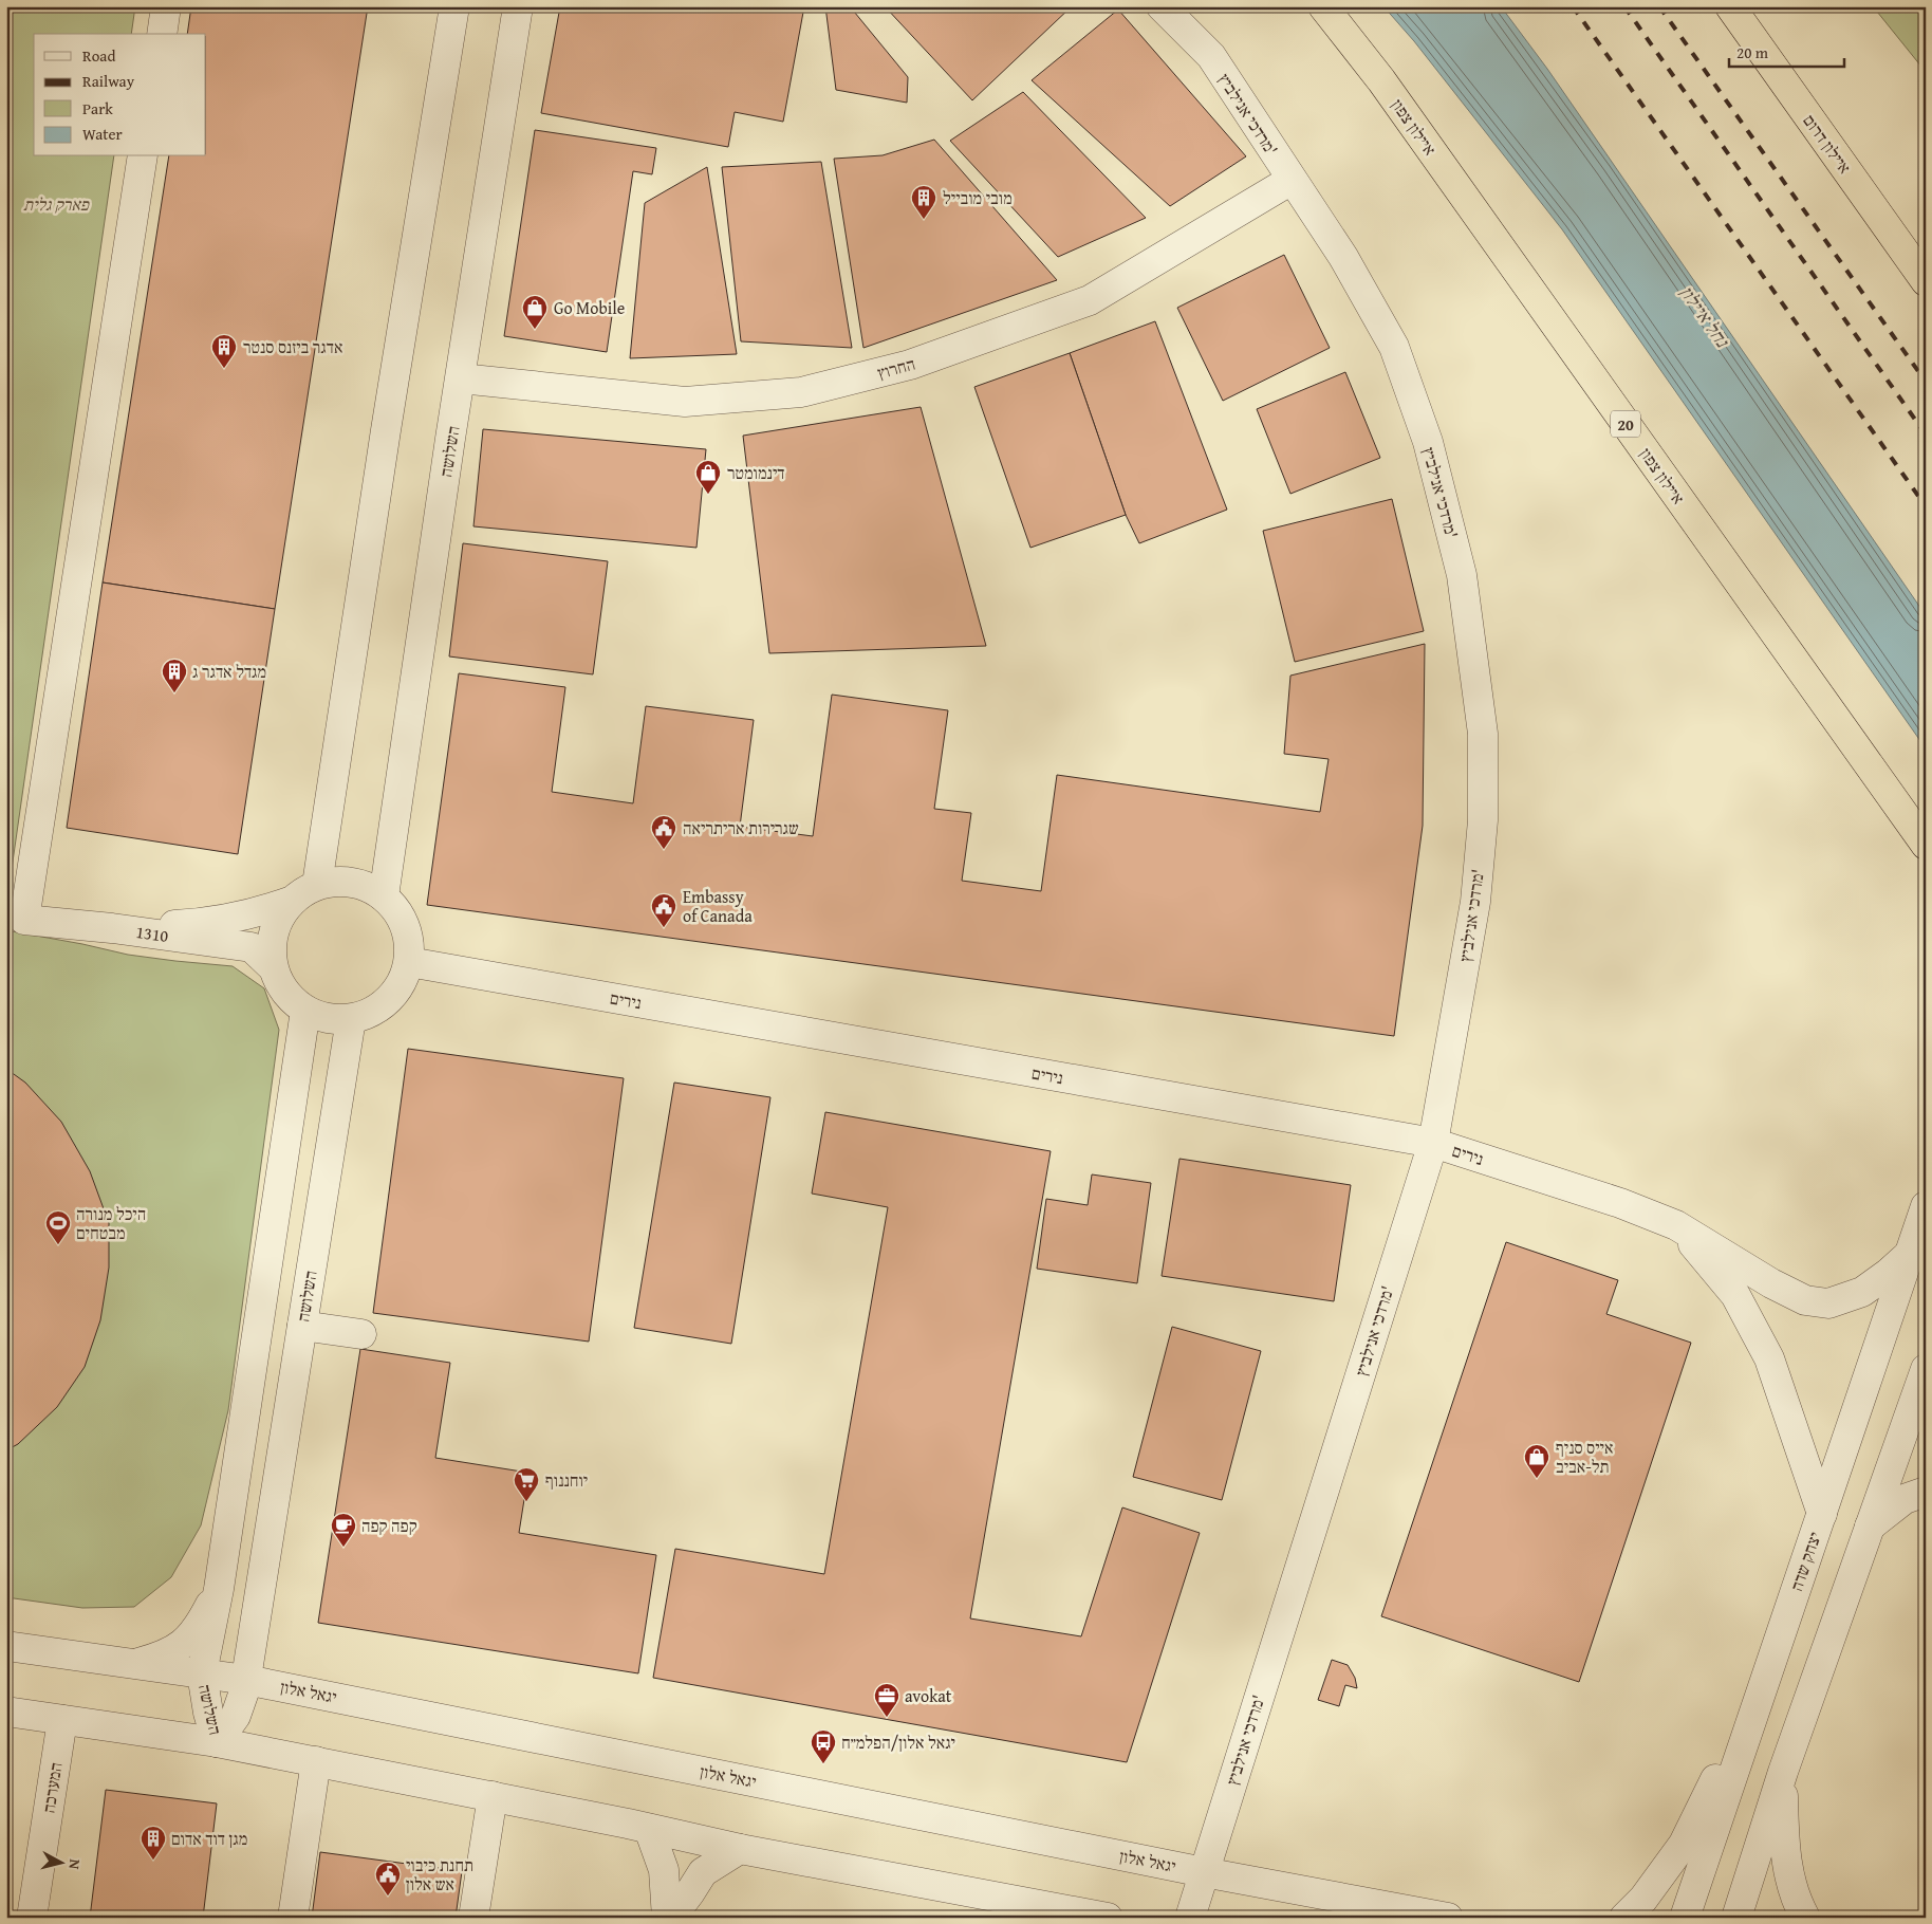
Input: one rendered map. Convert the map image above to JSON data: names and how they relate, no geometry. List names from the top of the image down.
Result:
{
  "streets": {
    "highway": ["איילון צפון", "איילון דרום", "20"],
    "street": [
      "מרדכי אנילביץ'",
      "החרוץ",
      "השלושה",
      "1310",
      "נירים",
      "יצחק שדה",
      "יגאל אלון",
      "המערכה"
    ]
  },
  "crossings": [
    ["מרדכי אנילביץ'", "החרוץ"],
    ["מרדכי אנילביץ'", "נירים"],
    ["מרדכי אנילביץ'", "יגאל אלון"],
    ["החרוץ", "השלושה"],
    ["השלושה", "1310"],
    ["השלושה", "נירים"],
    ["השלושה", "יגאל אלון"],
    ["1310", "נירים"],
    ["נירים", "יצחק שדה"]
  ],
  "water": ["נחל איילון"],
  "parks": ["פארק גלית"],
  "places": {
    "building": [
      "מובי מובייל",
      "אדגר ביזנס סנטר",
      "מגדל אדגר ג",
      "מגן דוד אדום"
    ],
    "shop": ["Go Mobile", "דינמומטר", "אייס סניף תל-אביב"],
    "public building": ["שגרירות אריתריאה", "Embassy of Canada", "תחנת כיבוי אש אלון"],
    "sports": ["היכל מנורה מבטחים"],
    "supermarket": ["יוחננוף"],
    "cafe": ["קפה קפה"],
    "office": ["avokat"],
    "bus stop": ["יגאל אלון/הפלמ״ח"]
  },
  "legend": [
    "Road",
    "Railway",
    "Park",
    "Water"
  ],
  "scale_bar": "20 m",
  "north": "right"
}
